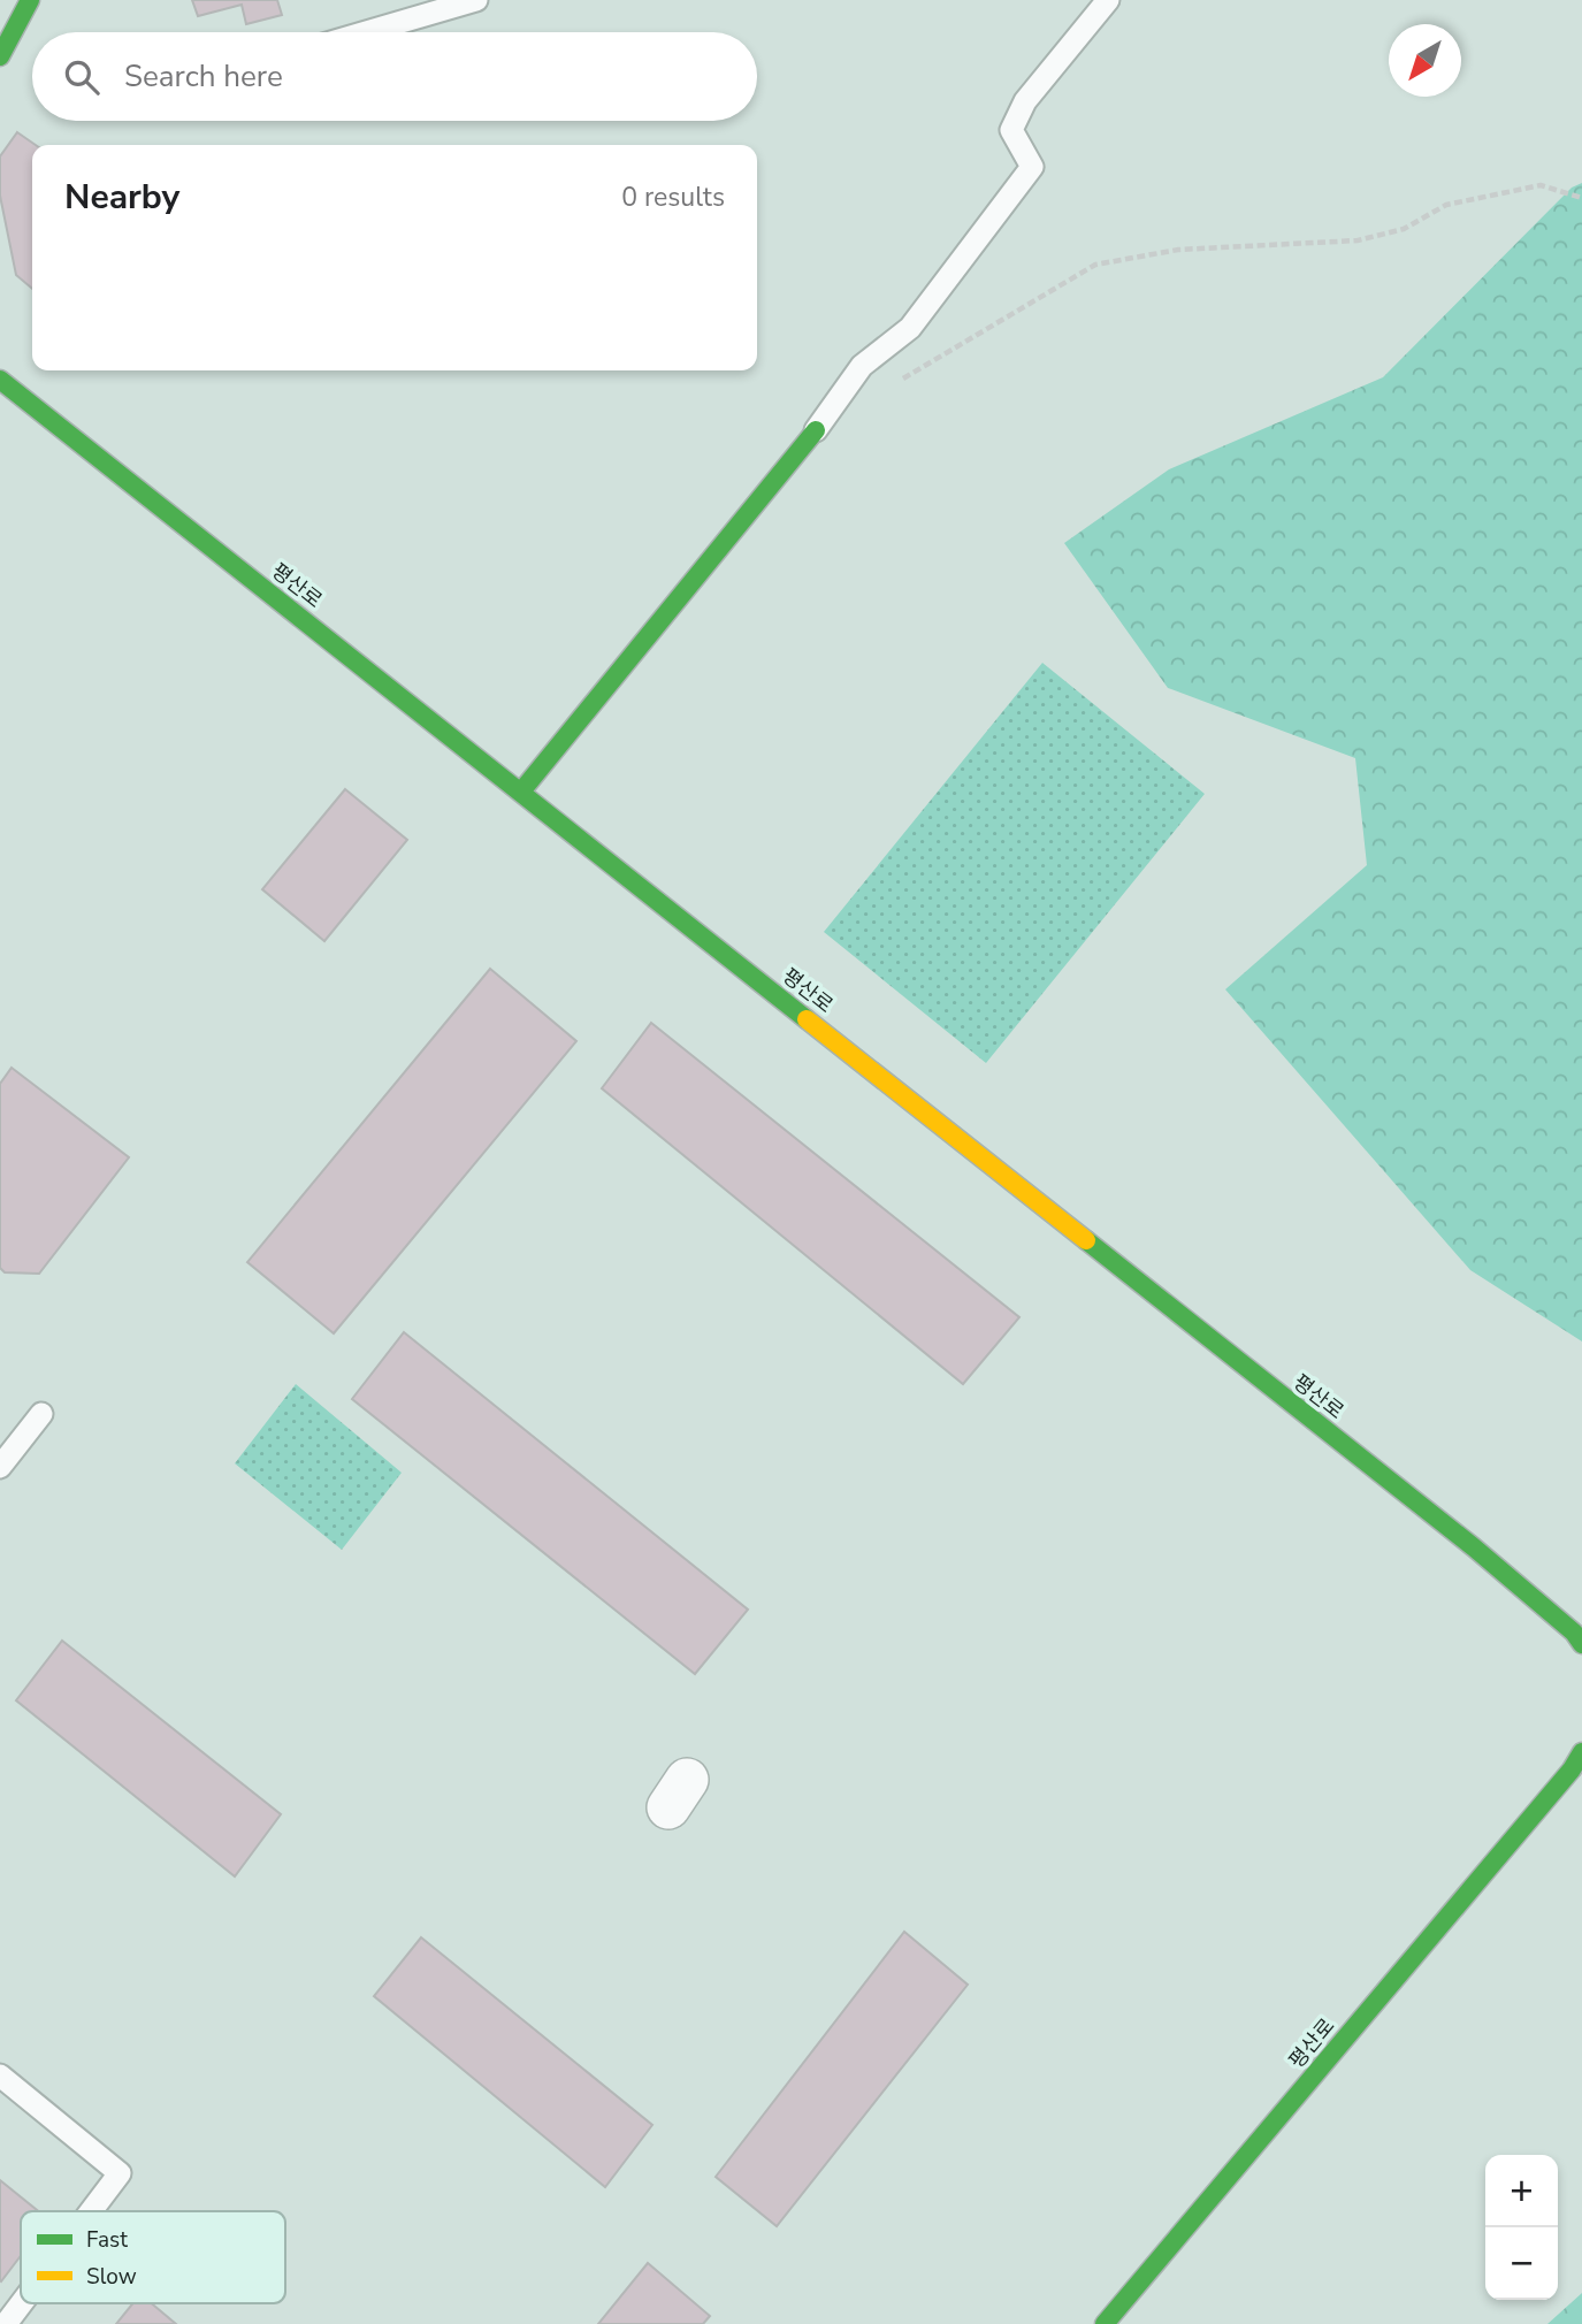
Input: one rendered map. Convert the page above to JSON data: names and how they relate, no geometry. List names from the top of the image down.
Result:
{
  "streets": {
    "street": ["평산로"]
  },
  "legend": ["Fast", "Slow"],
  "north": "bottom left",
  "page": {
    "search": "Search here",
    "heading": ["Nearby", "0 results"],
    "map_buttons": ["+", "−"]
  }
}
